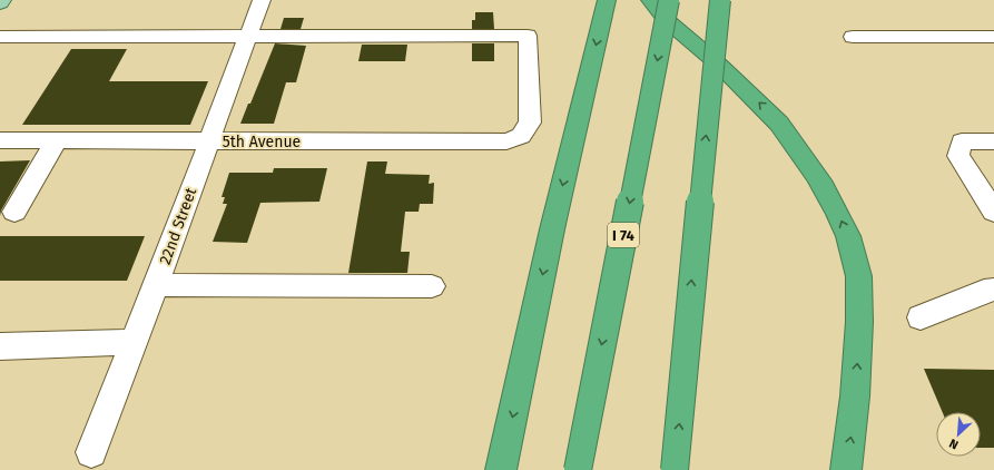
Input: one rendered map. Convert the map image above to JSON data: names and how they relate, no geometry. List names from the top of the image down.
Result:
{
  "streets": {
    "highway": ["I 74"],
    "street": ["5th Avenue", "22nd Street"]
  },
  "crossings": [
    ["5th Avenue", "22nd Street"]
  ],
  "north": "bottom left"
}
